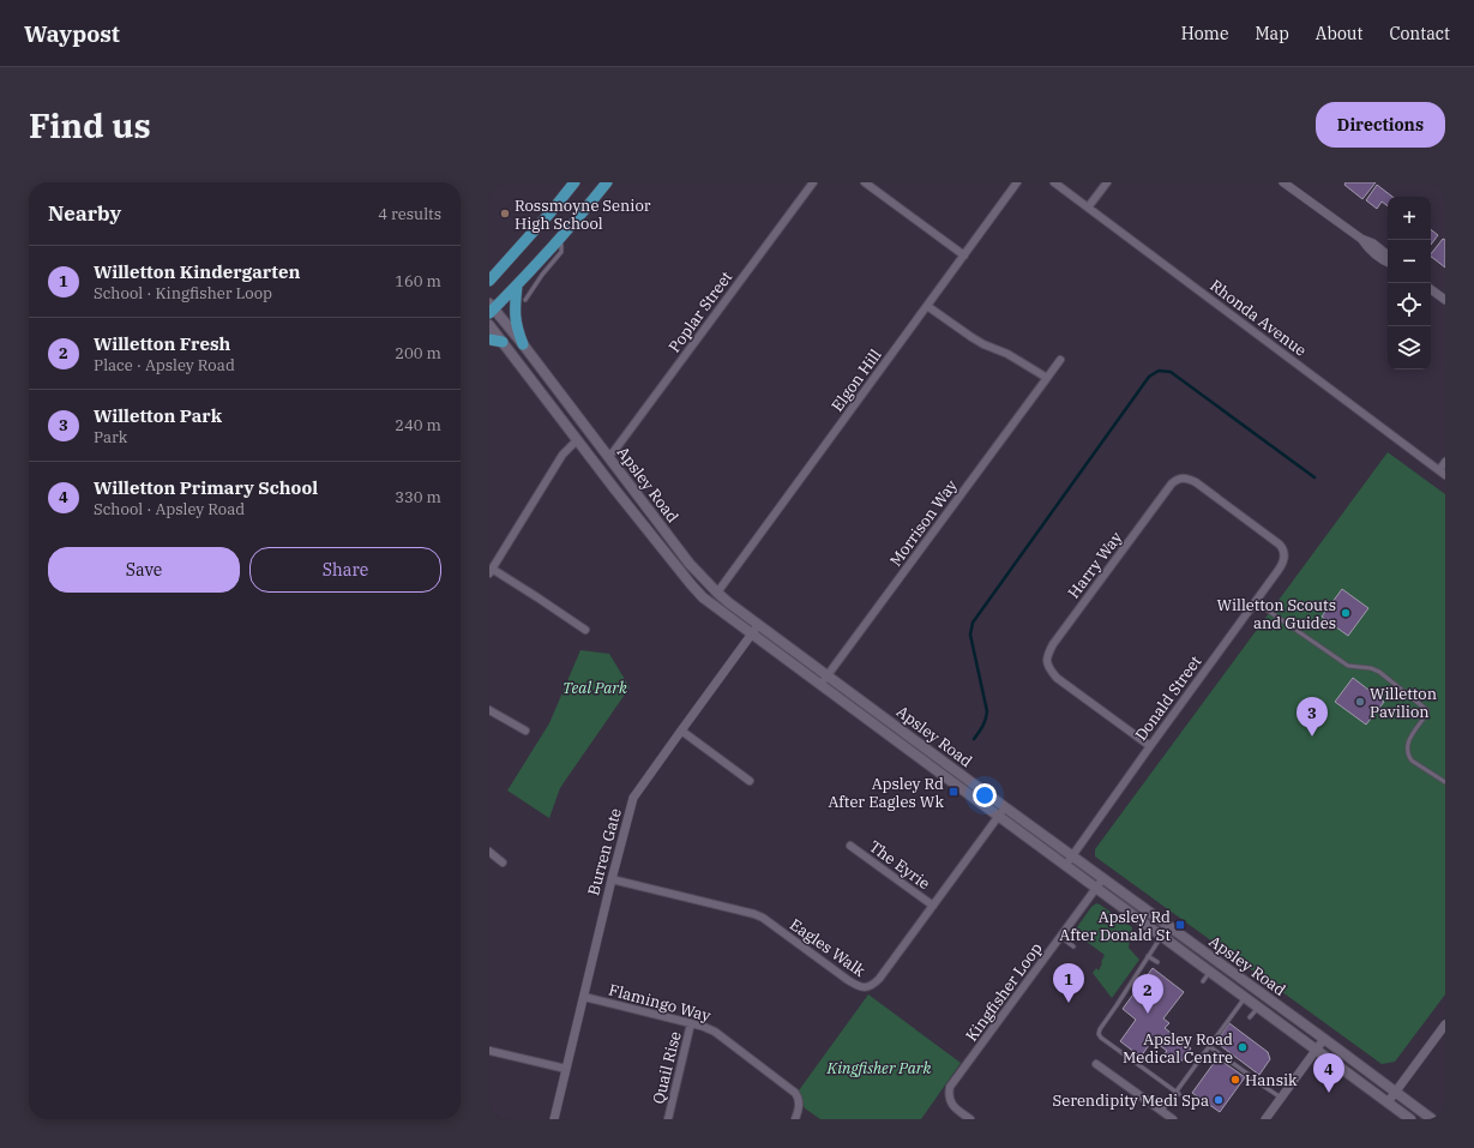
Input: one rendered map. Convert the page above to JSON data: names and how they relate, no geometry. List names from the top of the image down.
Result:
{
  "streets": {
    "main road": ["Apsley Road"],
    "street": [
      "Poplar Street",
      "Rhonda Avenue",
      "Elgon Hill",
      "Morrison Way",
      "Harry Way",
      "Donald Street",
      "Burren Gate",
      "The Eyrie",
      "Eagles Walk",
      "Kingfisher Loop",
      "Flamingo Way",
      "Quail Rise"
    ]
  },
  "crossings": [
    ["Poplar Street", "Apsley Road"],
    ["Elgon Hill", "Apsley Road"],
    ["Apsley Road", "Morrison Way"],
    ["Apsley Road", "Donald Street"],
    ["Apsley Road", "Burren Gate"],
    ["Apsley Road", "Eagles Walk"],
    ["Apsley Road", "Kingfisher Loop"],
    ["Harry Way", "Donald Street"],
    ["Burren Gate", "Eagles Walk"],
    ["Burren Gate", "Flamingo Way"],
    ["The Eyrie", "Eagles Walk"],
    ["Flamingo Way", "Quail Rise"]
  ],
  "parks": ["Teal Park", "Kingfisher Park"],
  "places": {
    "other": [
      "Rossmoyne Senior High School",
      "Willetton Scouts and Guides",
      "Willetton Pavilion",
      "Apsley Road Medical Centre",
      "Hansik",
      "Serendipity Medi Spa"
    ],
    "transit": ["Apsley Rd After Eagles Wk", "Apsley Rd After Donald St"]
  },
  "page": {
    "header": "Waypost",
    "nav": [
      "Home",
      "Map",
      "About",
      "Contact"
    ],
    "buttons": [
      "Directions",
      ["Save", "Share"]
    ],
    "title": "Find us",
    "heading": ["Nearby", "4 results"],
    "map_buttons": ["+", "−"],
    "list": [
      {
        "mark": "1",
        "name": "Willetton Kindergarten",
        "note": "School · Kingfisher Loop",
        "value": "160 m"
      },
      {
        "mark": "2",
        "name": "Willetton Fresh",
        "note": "Place · Apsley Road",
        "value": "200 m"
      },
      {
        "mark": "3",
        "name": "Willetton Park",
        "note": "Park",
        "value": "240 m"
      },
      {
        "mark": "4",
        "name": "Willetton Primary School",
        "note": "School · Apsley Road",
        "value": "330 m"
      }
    ],
    "pins": [
      "3",
      "1",
      "2",
      "4"
    ]
  }
}
